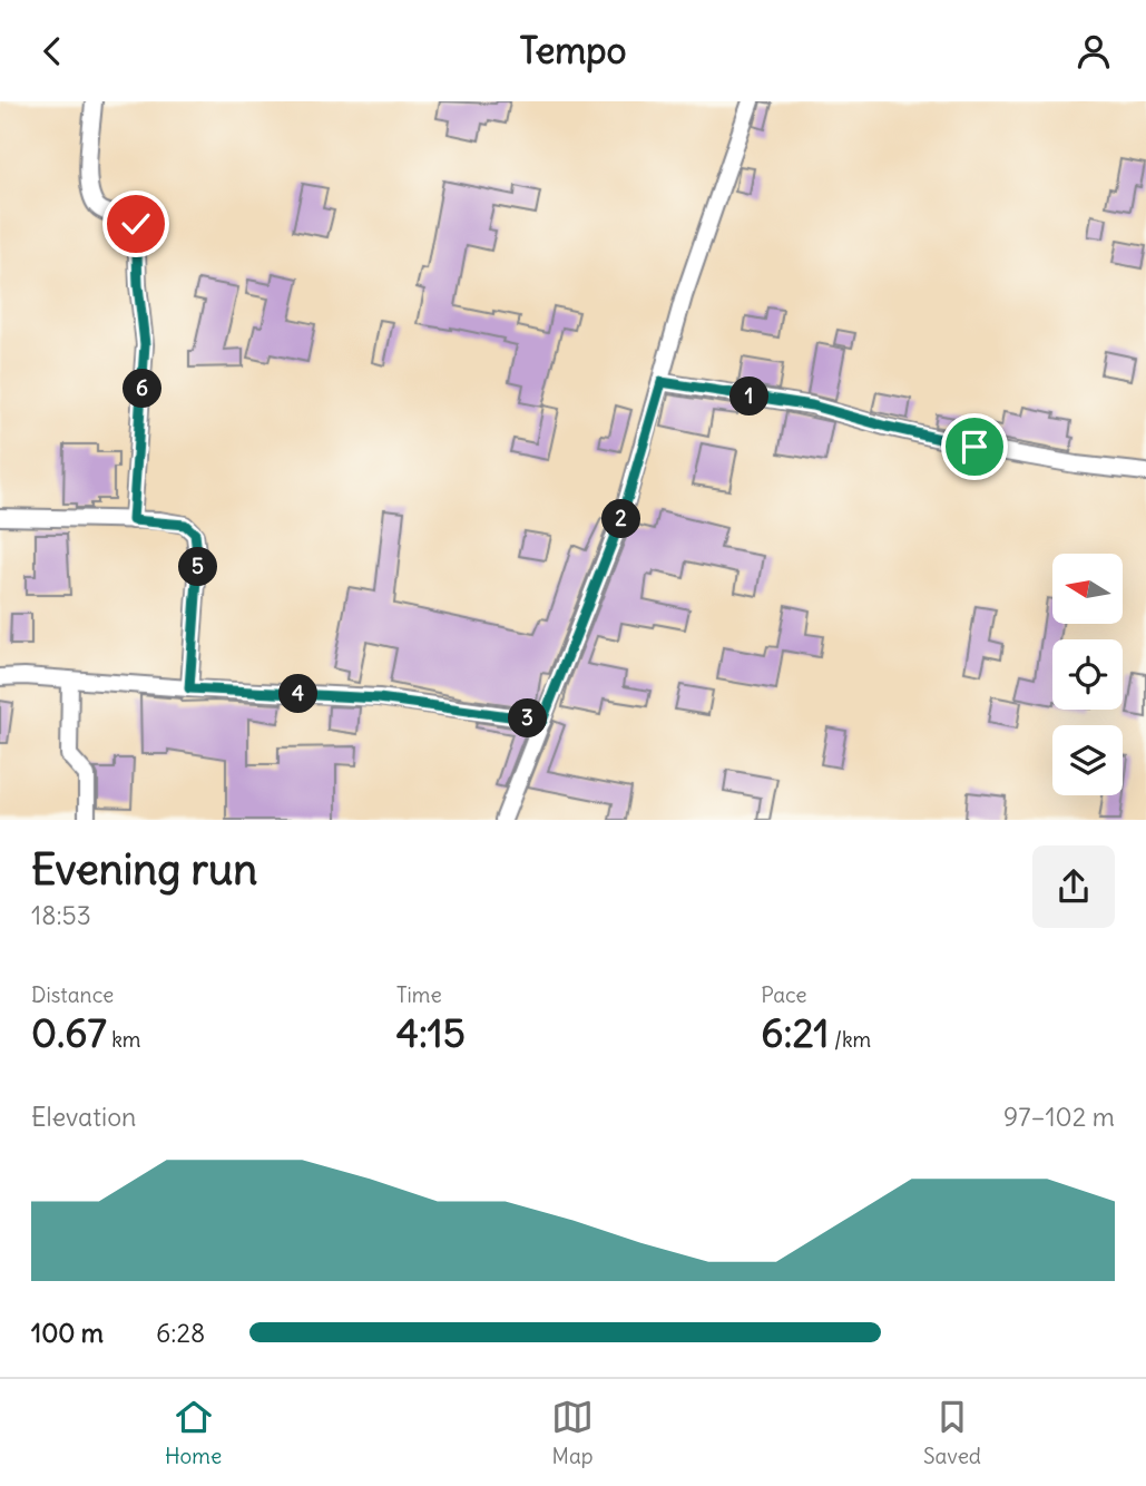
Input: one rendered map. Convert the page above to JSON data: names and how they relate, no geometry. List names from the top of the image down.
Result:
{
  "north": "left",
  "page": {
    "header": "Tempo",
    "pins": [
      "6",
      "1",
      "2",
      "5",
      "4",
      "3"
    ],
    "heading": ["Evening run", "18:53"],
    "stats": [
      ["Distance", "0.67 km"],
      ["Time", "4:15"],
      ["Pace", "6:21 /km"]
    ],
    "chart": ["Elevation", "97–102 m"],
    "list": [
      {
        "name": "100 m",
        "note": "6:28"
      }
    ],
    "tabs": ["Home", "Map", "Saved"]
  }
}
